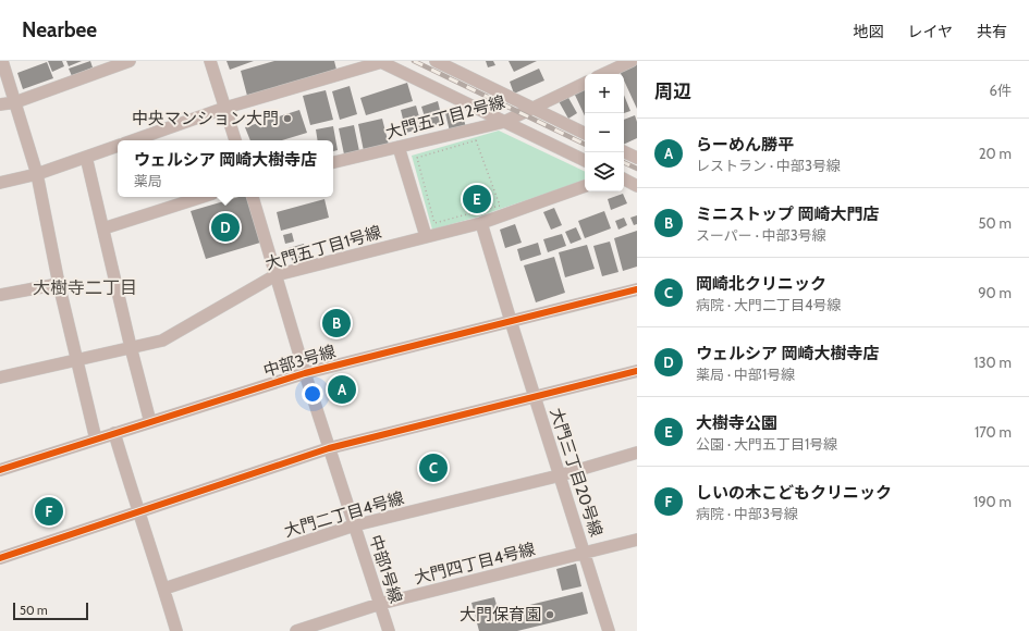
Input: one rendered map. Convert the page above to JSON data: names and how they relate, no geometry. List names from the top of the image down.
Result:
{
  "streets": {
    "street": [
      "大門五丁目2号線",
      "大門五丁目1号線",
      "中部3号線",
      "大門三丁目20号線",
      "大門二丁目4号線",
      "大門四丁目4号線",
      "中部1号線"
    ]
  },
  "crossings": [
    ["大門五丁目1号線", "大門三丁目20号線"],
    ["大門五丁目1号線", "中部1号線"],
    ["中部3号線", "大門三丁目20号線"],
    ["中部3号線", "中部1号線"],
    ["大門三丁目20号線", "大門二丁目4号線"],
    ["大門三丁目20号線", "大門四丁目4号線"],
    ["大門二丁目4号線", "中部1号線"],
    ["大門四丁目4号線", "中部1号線"]
  ],
  "districts": ["大樹寺二丁目"],
  "places": ["中央マンション大門", "大門保育園"],
  "scale_bar": "50 m",
  "page": {
    "header": "Nearbee",
    "nav": ["地図", "レイヤ", "共有"],
    "heading": ["周辺", "6件"],
    "map_buttons": ["+", "−"],
    "list": [
      {
        "mark": "A",
        "name": "らーめん勝平",
        "note": "レストラン · 中部3号線",
        "value": "20 m"
      },
      {
        "mark": "B",
        "name": "ミニストップ 岡崎大門店",
        "note": "スーパー · 中部3号線",
        "value": "50 m"
      },
      {
        "mark": "C",
        "name": "岡崎北クリニック",
        "note": "病院 · 大門二丁目4号線",
        "value": "90 m"
      },
      {
        "mark": "D",
        "name": "ウェルシア 岡崎大樹寺店",
        "note": "薬局 · 中部1号線",
        "value": "130 m"
      },
      {
        "mark": "E",
        "name": "大樹寺公園",
        "note": "公園 · 大門五丁目1号線",
        "value": "170 m"
      },
      {
        "mark": "F",
        "name": "しいの木こどもクリニック",
        "note": "病院 · 中部3号線",
        "value": "190 m"
      }
    ],
    "popup": ["ウェルシア 岡崎大樹寺店", "薬局"],
    "pins": [
      "E",
      "D",
      "B",
      "A",
      "C",
      "F"
    ],
    "scale": "50 m"
  }
}
